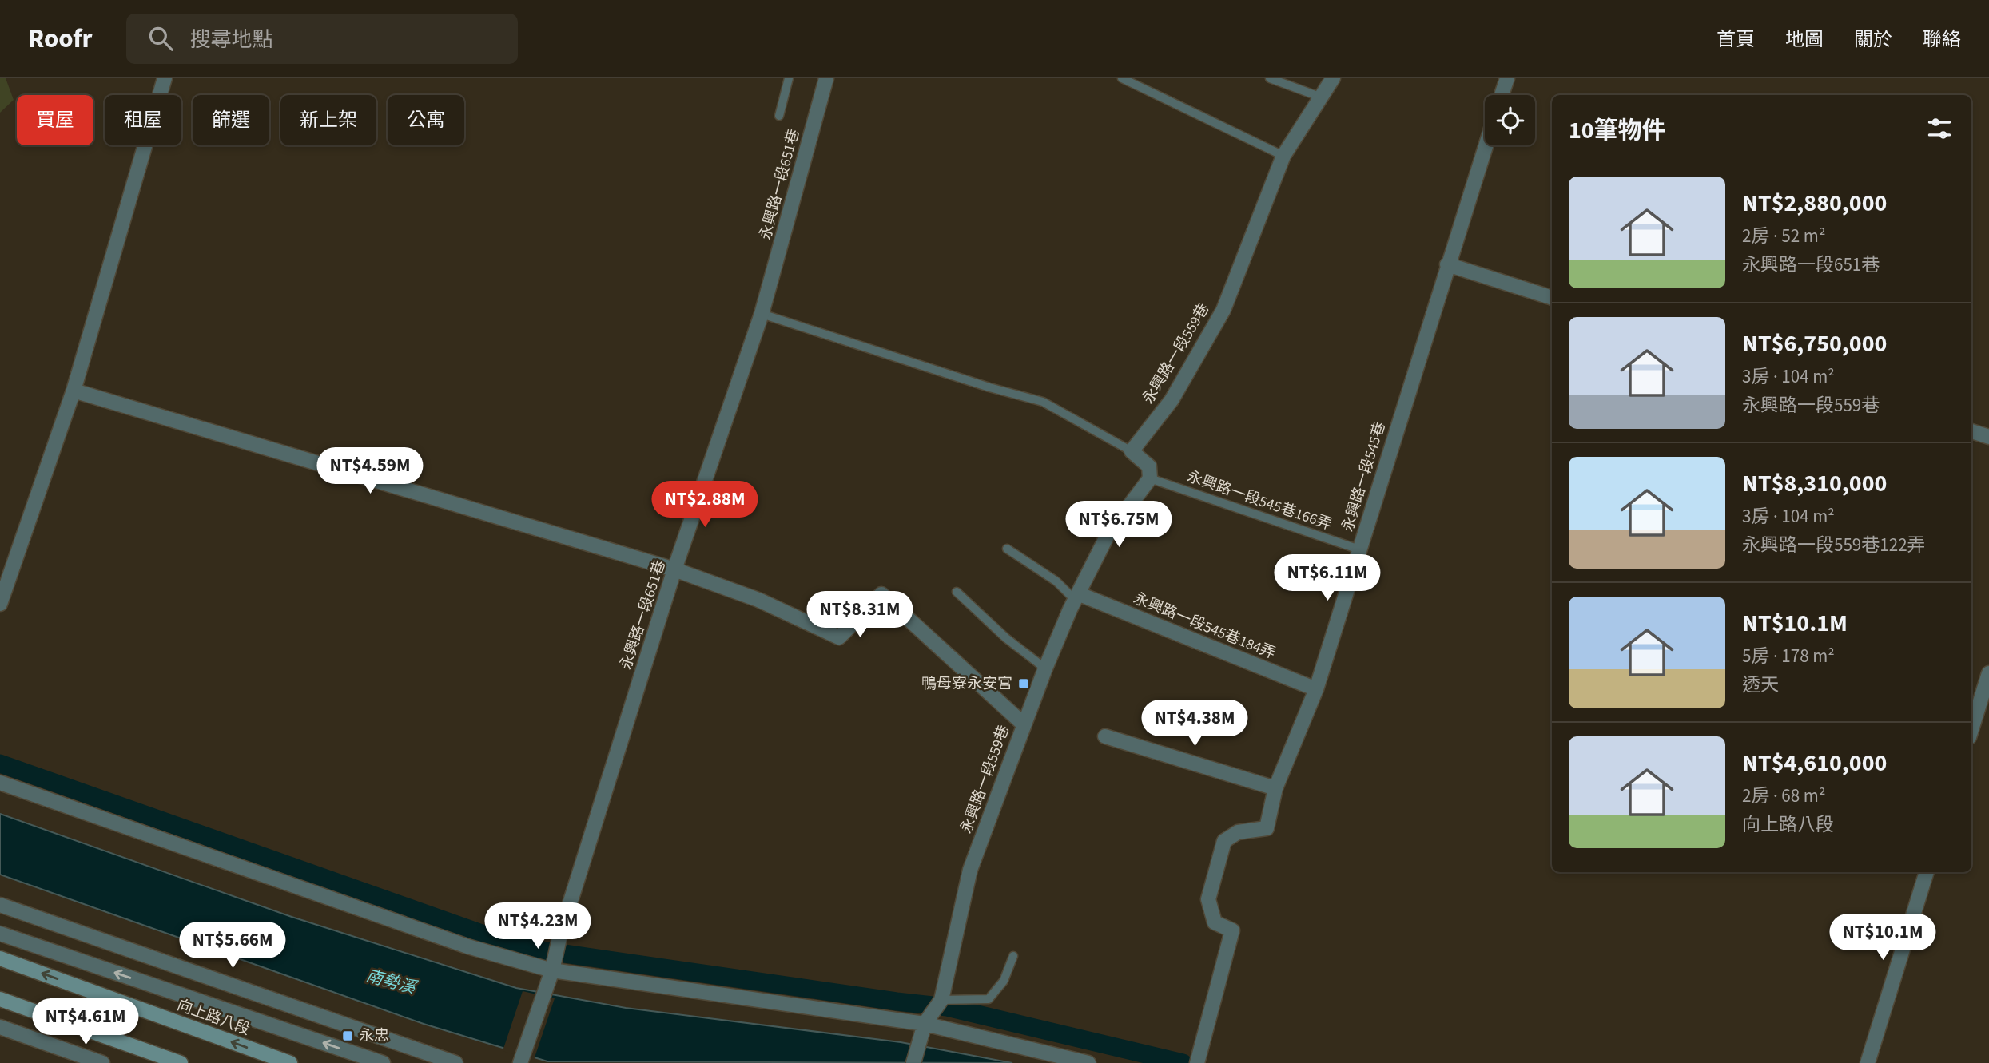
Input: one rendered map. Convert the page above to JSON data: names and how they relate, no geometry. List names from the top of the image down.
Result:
{
  "streets": {
    "main road": ["向上路八段"],
    "street": [
      "永興路一段651巷",
      "永興路一段559巷",
      "永興路一段545巷",
      "永興路一段545巷184弄"
    ],
    "lane": ["永興路一段545巷166弄"]
  },
  "crossings": [
    ["永興路一段559巷", "永興路一段545巷166弄"],
    ["永興路一段559巷", "永興路一段545巷184弄"],
    ["永興路一段545巷", "永興路一段545巷166弄"],
    ["永興路一段545巷", "永興路一段545巷184弄"]
  ],
  "water": ["南勢溪"],
  "places": {
    "transit": ["鴨母寮永安宮", "永忠"]
  },
  "page": {
    "header": "Roofr",
    "search": "搜尋地點",
    "nav": [
      "首頁",
      "地圖",
      "關於",
      "聯絡"
    ],
    "chip": [
      "買屋",
      "租屋",
      "篩選",
      "新上架",
      "公寓"
    ],
    "heading": "10筆物件",
    "list": [
      {
        "name": "NT$2,880,000",
        "note": "2房 · 52 m² · 永興路一段651巷"
      },
      {
        "name": "NT$6,750,000",
        "note": "3房 · 104 m² · 永興路一段559巷"
      },
      {
        "name": "NT$8,310,000",
        "note": "3房 · 104 m² · 永興路一段559巷122弄"
      },
      {
        "name": "NT$10.1M",
        "note": "5房 · 178 m² · 透天"
      },
      {
        "name": "NT$4,610,000",
        "note": "2房 · 68 m² · 向上路八段"
      }
    ],
    "price": [
      "NT$4.59M",
      "NT$2.88M",
      "NT$6.75M",
      "NT$6.11M",
      "NT$8.31M",
      "NT$4.38M",
      "NT$4.23M",
      "NT$10.1M",
      "NT$5.66M",
      "NT$4.61M"
    ]
  }
}
